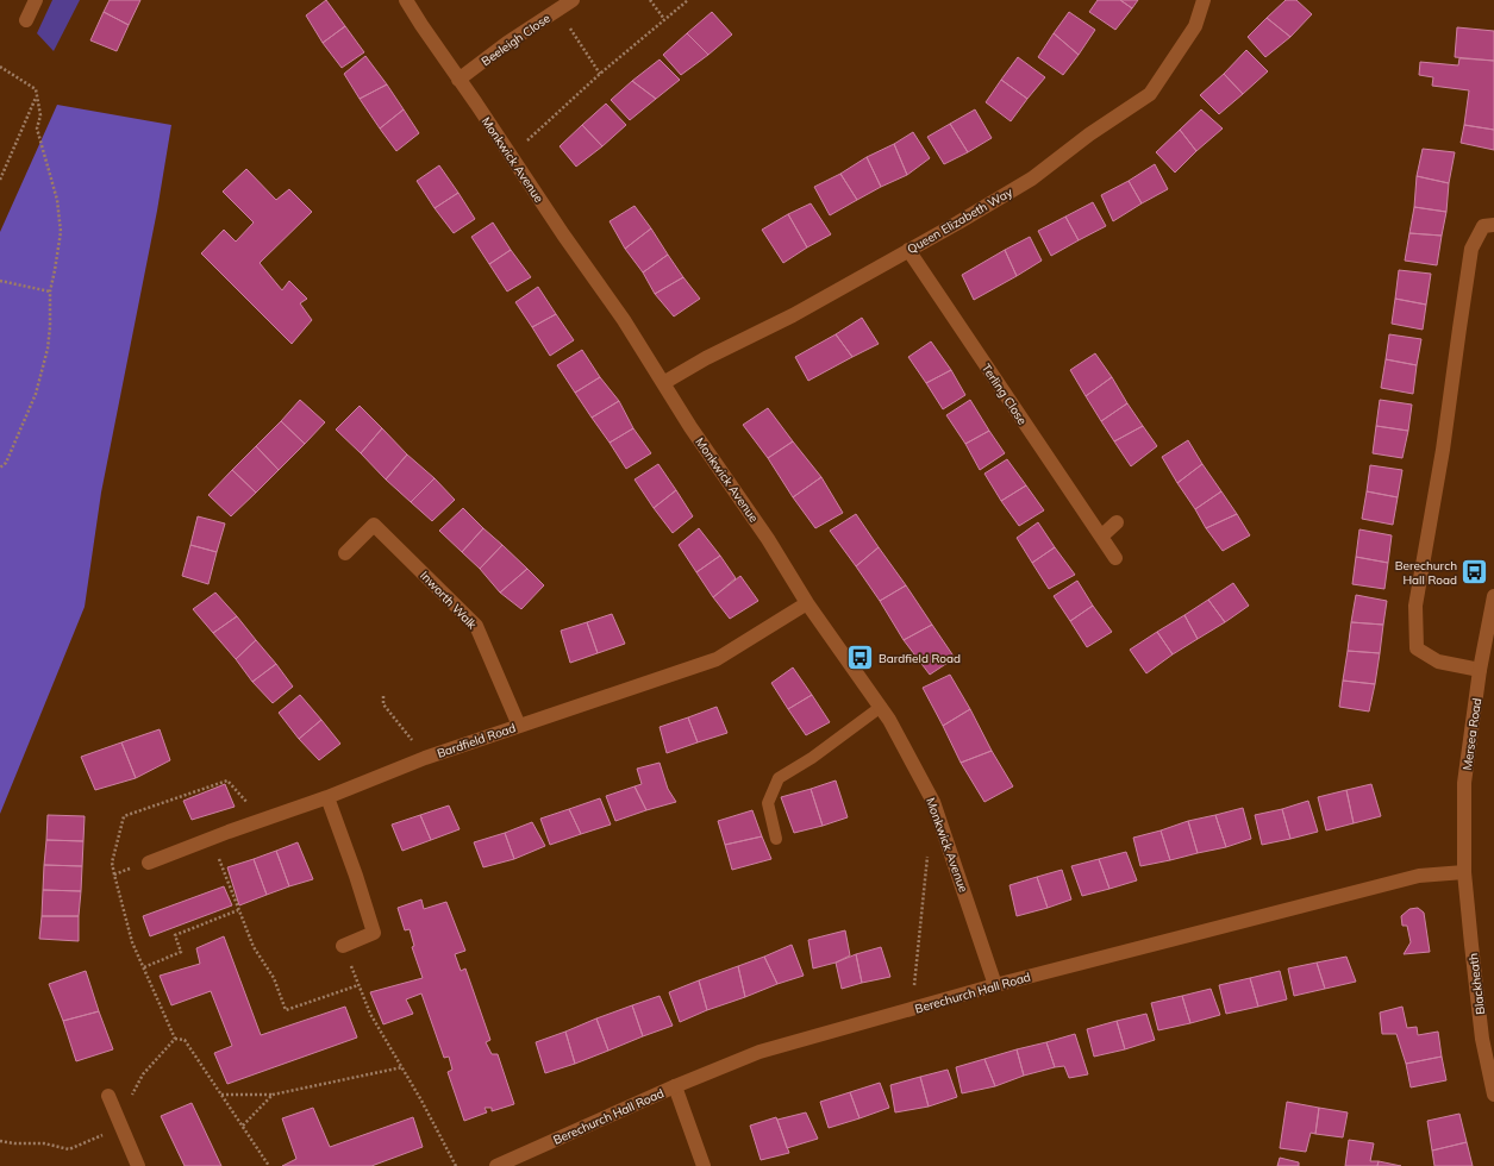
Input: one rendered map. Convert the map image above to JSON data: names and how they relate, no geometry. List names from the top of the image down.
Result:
{
  "streets": {
    "street": [
      "Beeleigh Close",
      "Monkwick Avenue",
      "Queen Elizabeth Way",
      "Terling Close",
      "Inworth Walk",
      "Mersea Road",
      "Bardfield Road",
      "Blackheath",
      "Berechurch Hall Road"
    ]
  },
  "crossings": [
    ["Beeleigh Close", "Monkwick Avenue"],
    ["Monkwick Avenue", "Queen Elizabeth Way"],
    ["Monkwick Avenue", "Bardfield Road"],
    ["Monkwick Avenue", "Berechurch Hall Road"],
    ["Queen Elizabeth Way", "Terling Close"],
    ["Inworth Walk", "Bardfield Road"],
    ["Mersea Road", "Blackheath"],
    ["Mersea Road", "Berechurch Hall Road"],
    ["Blackheath", "Berechurch Hall Road"]
  ],
  "places": {
    "bus stop": ["Berechurch Hall Road", "Bardfield Road"]
  }
}
